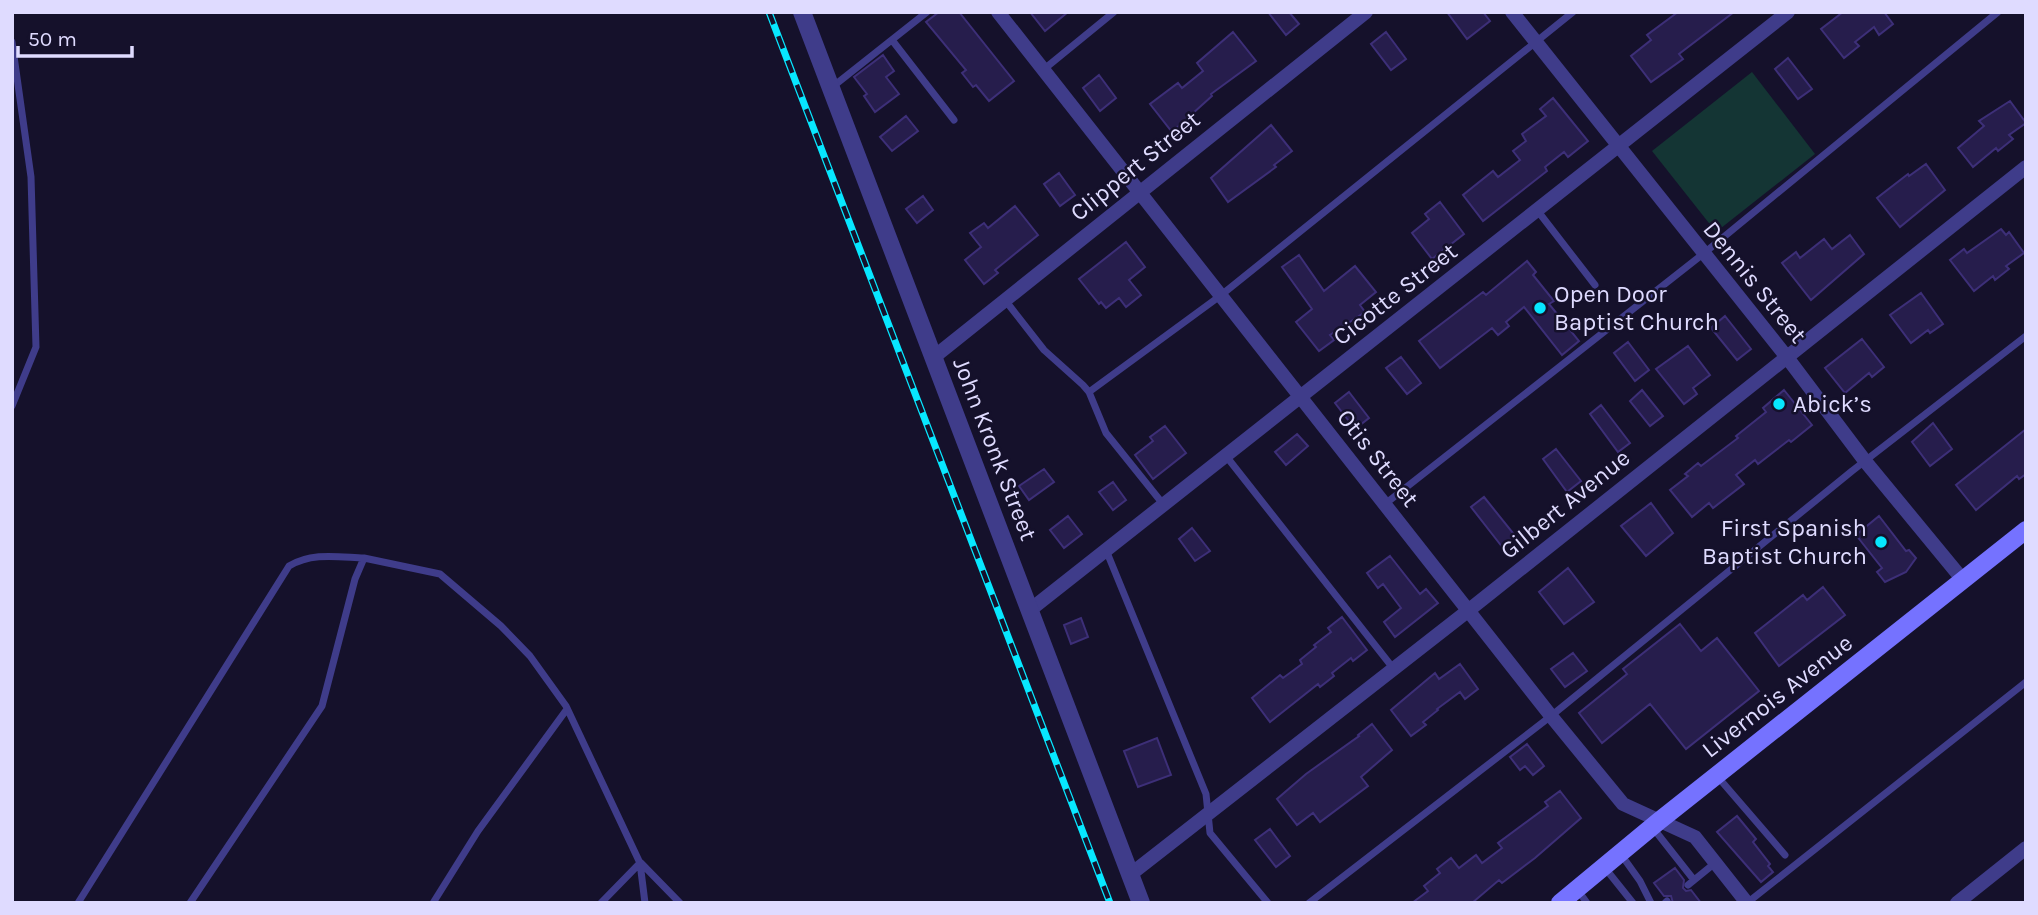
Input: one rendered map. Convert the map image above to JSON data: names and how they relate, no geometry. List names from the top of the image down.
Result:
{
  "streets": {
    "main road": ["Livernois Avenue"],
    "street": [
      "Clippert Street",
      "Dennis Street",
      "Cicotte Street",
      "John Kronk Street",
      "Otis Street",
      "Gilbert Avenue"
    ]
  },
  "crossings": [
    ["Clippert Street", "John Kronk Street"],
    ["Clippert Street", "Otis Street"],
    ["Dennis Street", "Cicotte Street"],
    ["Dennis Street", "Gilbert Avenue"],
    ["Dennis Street", "Livernois Avenue"],
    ["Cicotte Street", "John Kronk Street"],
    ["Cicotte Street", "Otis Street"],
    ["John Kronk Street", "Gilbert Avenue"],
    ["Otis Street", "Gilbert Avenue"],
    ["Otis Street", "Livernois Avenue"]
  ],
  "places": ["Open Door Baptist Church", "Abick’s", "First Spanish Baptist Church"],
  "scale_bar": "50 m"
}
